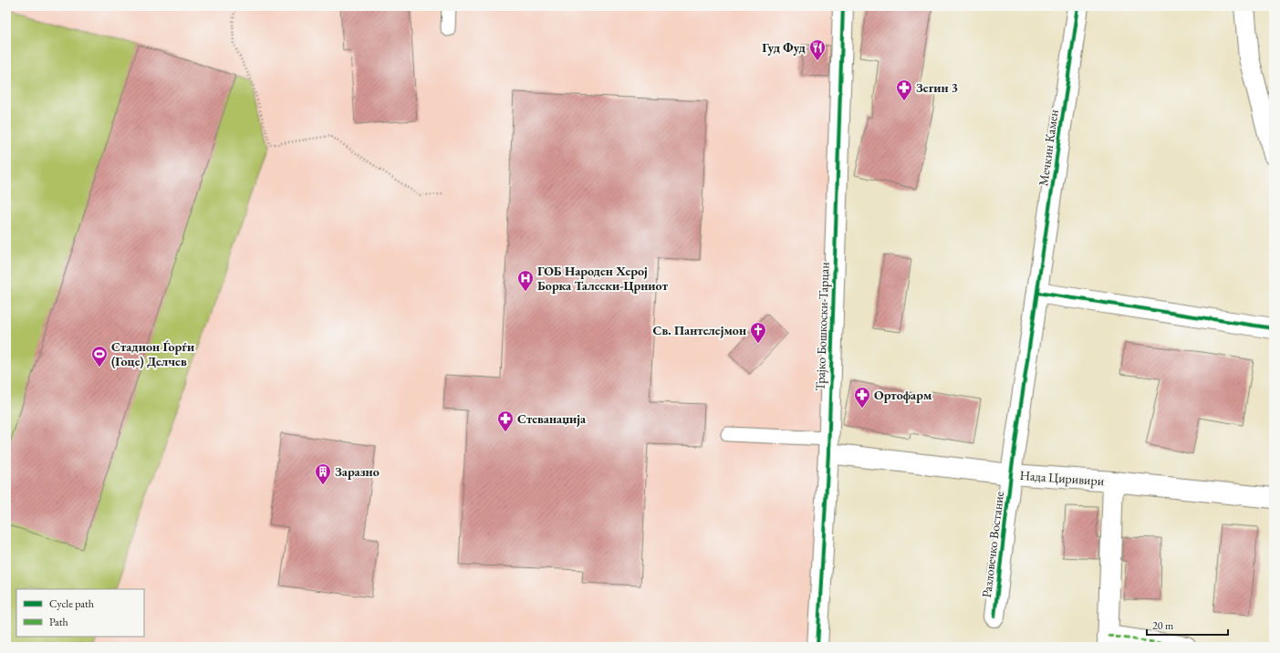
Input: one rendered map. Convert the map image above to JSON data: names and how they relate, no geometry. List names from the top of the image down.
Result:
{
  "streets": {
    "street": [
      "Мечкин Камен",
      "Трајко Бошкоски-Тарцан",
      "Нада Циривири",
      "Разловечко Востание"
    ]
  },
  "crossings": [
    ["Мечкин Камен", "Нада Циривири"],
    ["Мечкин Камен", "Разловечко Востание"],
    ["Трајко Бошкоски-Тарцан", "Нада Циривири"],
    ["Нада Циривири", "Разловечко Востание"]
  ],
  "places": {
    "restaurant": ["Гуд Фуд"],
    "pharmacy": ["Зегин 3", "Ортофарм", "Стеванаџија"],
    "hospital": ["ГОБ Народен Херој Борка Талески-Црниот"],
    "church": ["Св. Пантелејмон"],
    "sports": ["Стадион Ѓорѓи (Гоце) Делчев"],
    "building": ["Заразно"]
  },
  "legend": ["Cycle path", "Path"],
  "scale_bar": "20 m"
}
